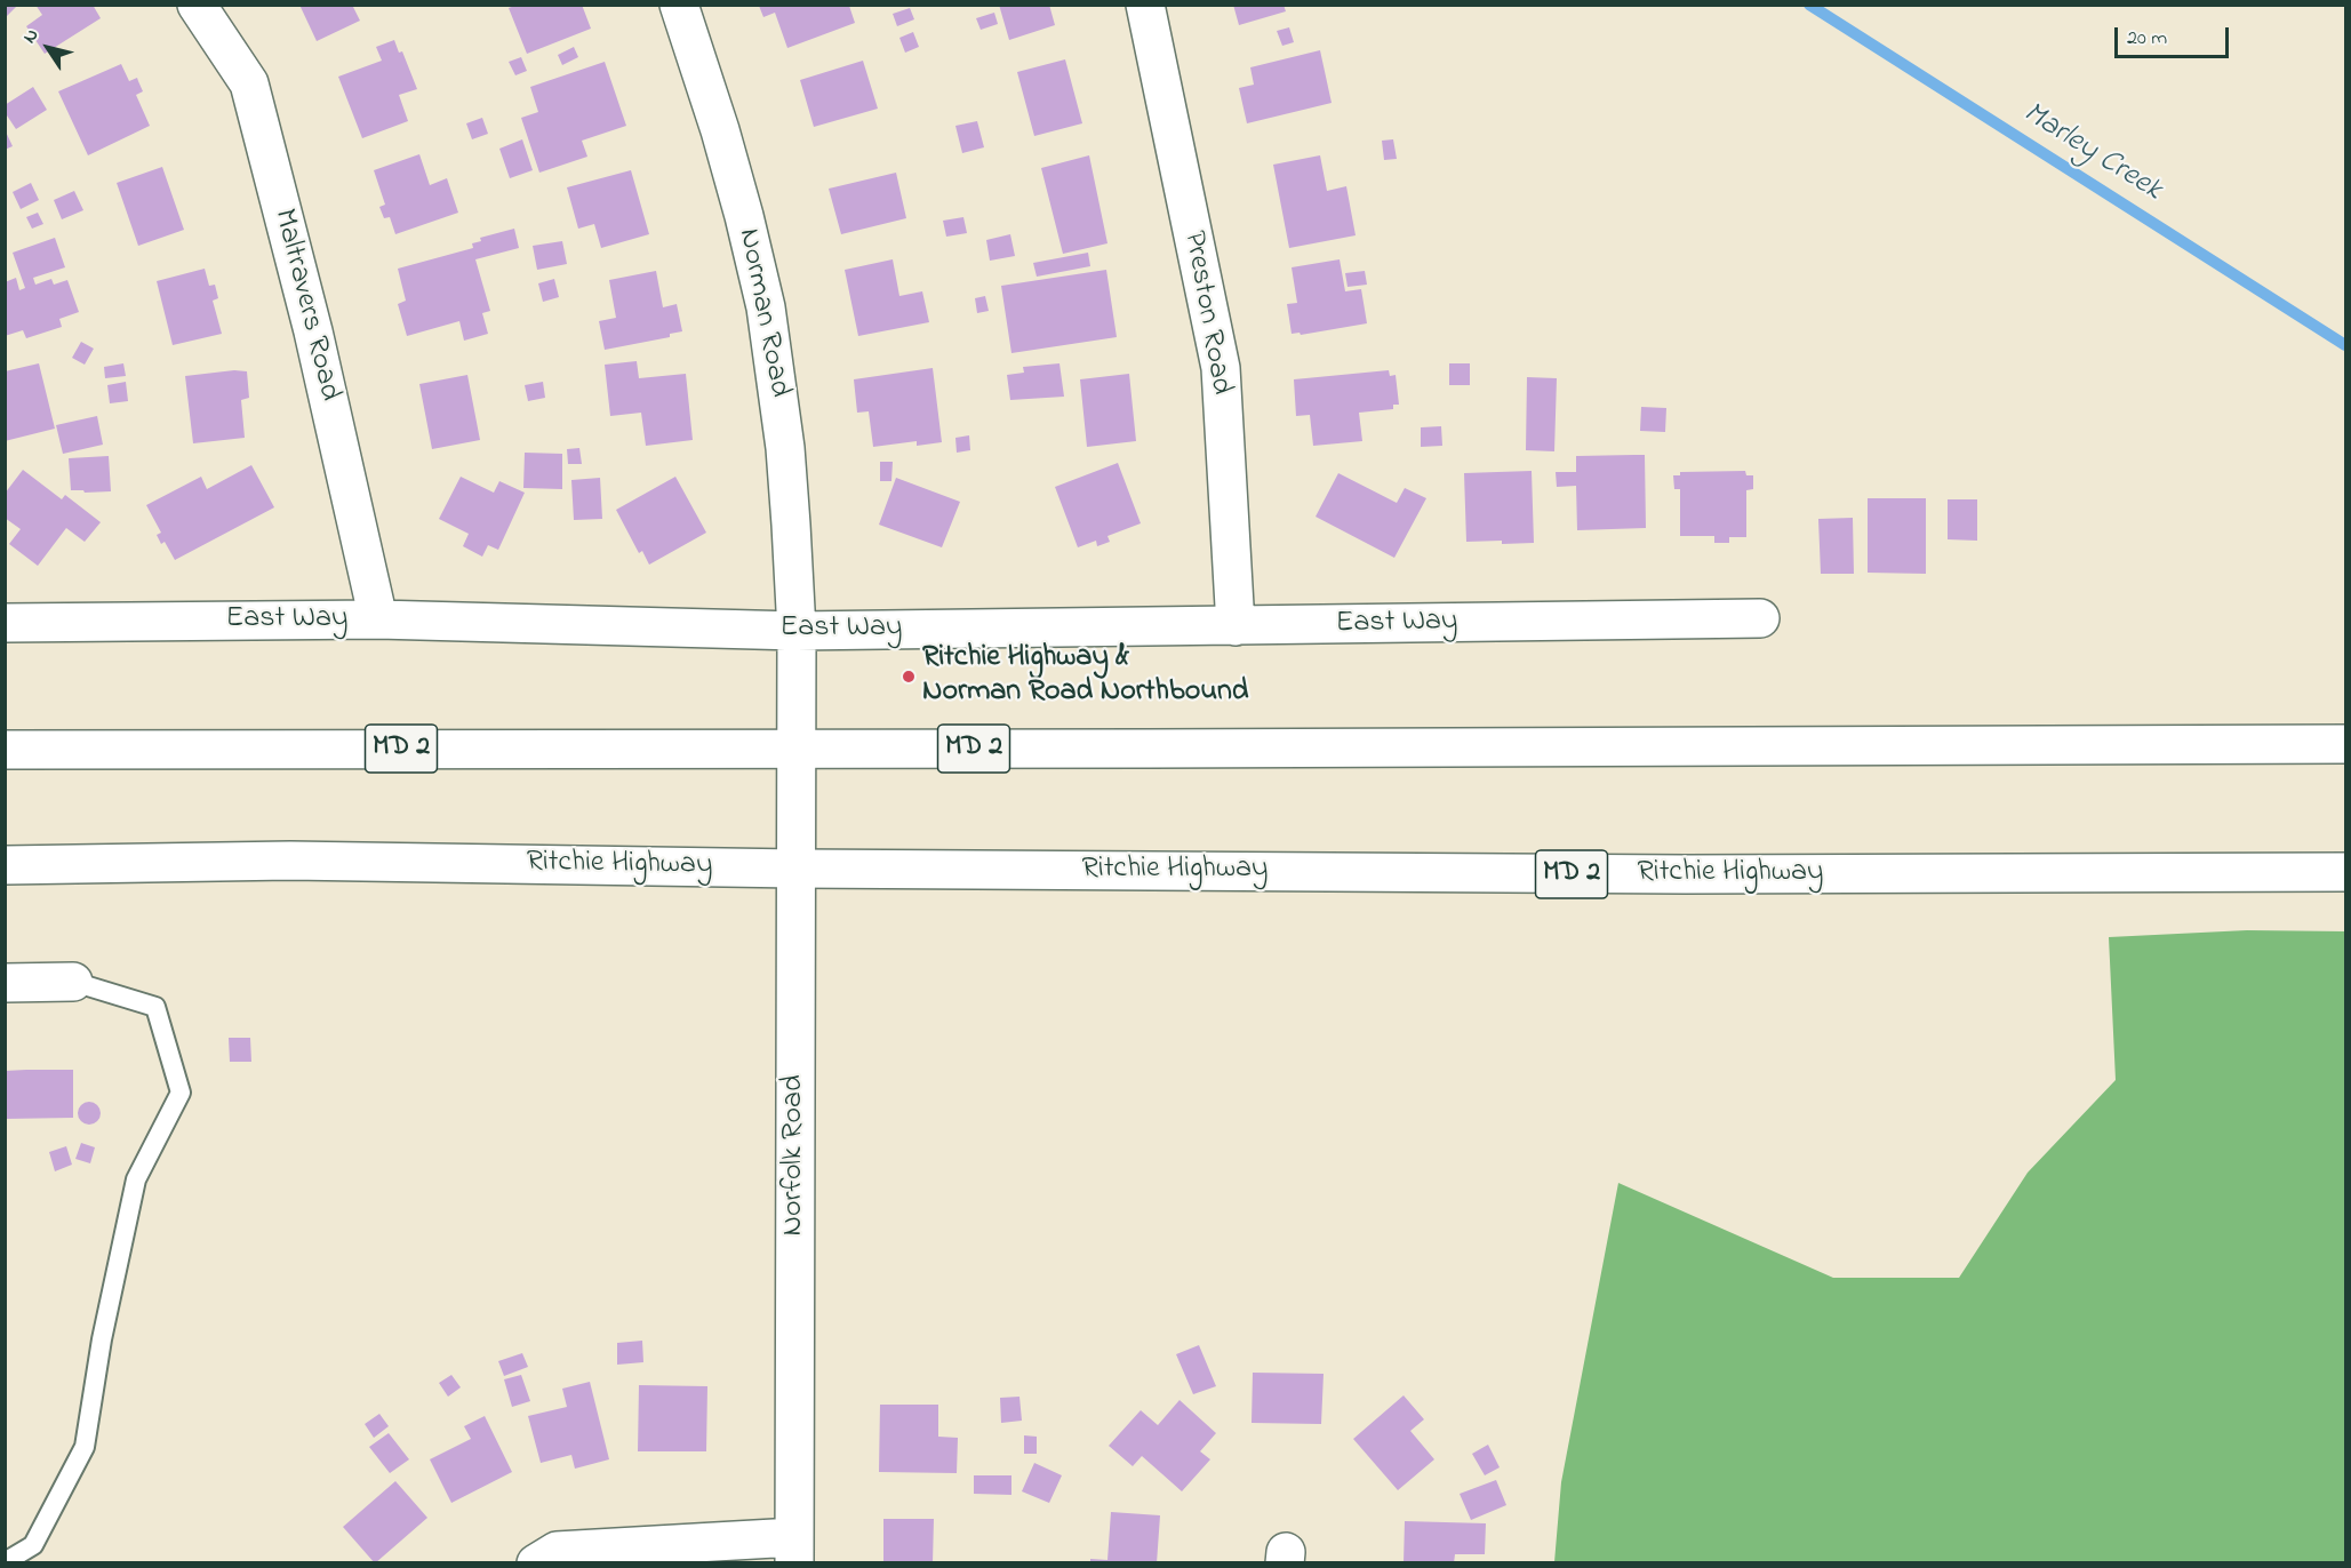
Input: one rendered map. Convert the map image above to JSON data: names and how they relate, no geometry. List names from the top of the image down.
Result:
{
  "streets": {
    "street": [
      "Maltravers Road",
      "Norman Road",
      "Preston Road",
      "East Way",
      "MD 2",
      "Ritchie Highway",
      "Norfolk Road"
    ]
  },
  "crossings": [
    ["Maltravers Road", "East Way"],
    ["Norman Road", "East Way"],
    ["Norman Road", "MD 2"],
    ["Norman Road", "Norfolk Road"],
    ["Preston Road", "East Way"],
    ["MD 2", "Norfolk Road"],
    ["Ritchie Highway", "Norfolk Road"]
  ],
  "water": ["Marley Creek"],
  "places": ["Ritchie Highway & Norman Road Northbound"],
  "scale_bar": "20 m",
  "north": "top left"
}
